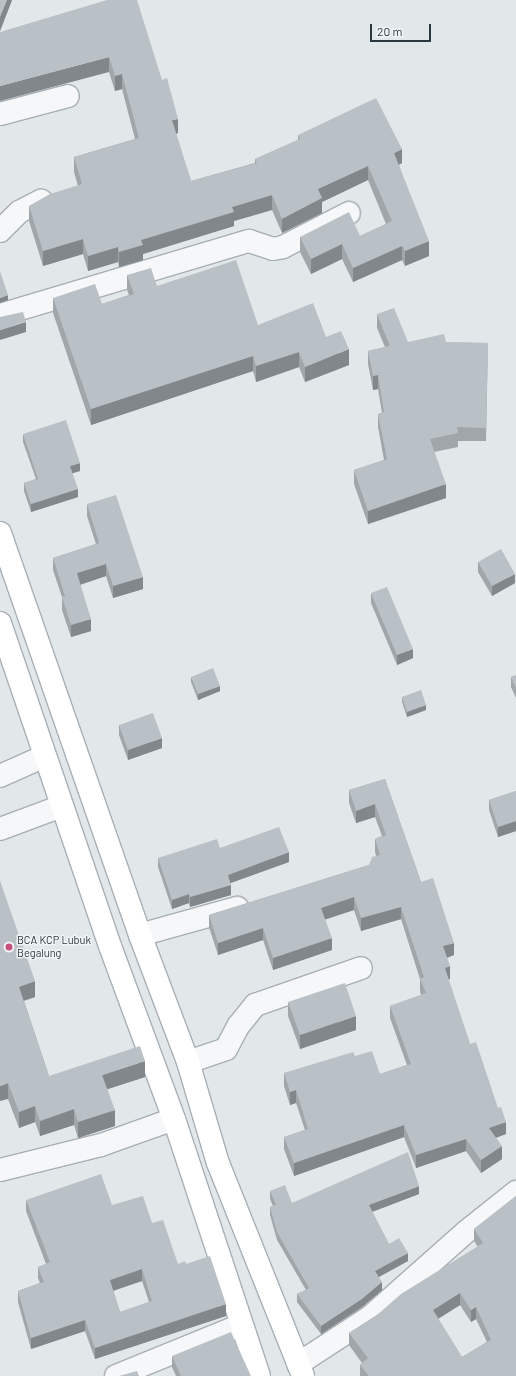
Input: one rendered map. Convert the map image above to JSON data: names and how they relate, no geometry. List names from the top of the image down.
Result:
{
  "places": ["BCA KCP Lubuk Begalung"],
  "scale_bar": "20 m"
}
